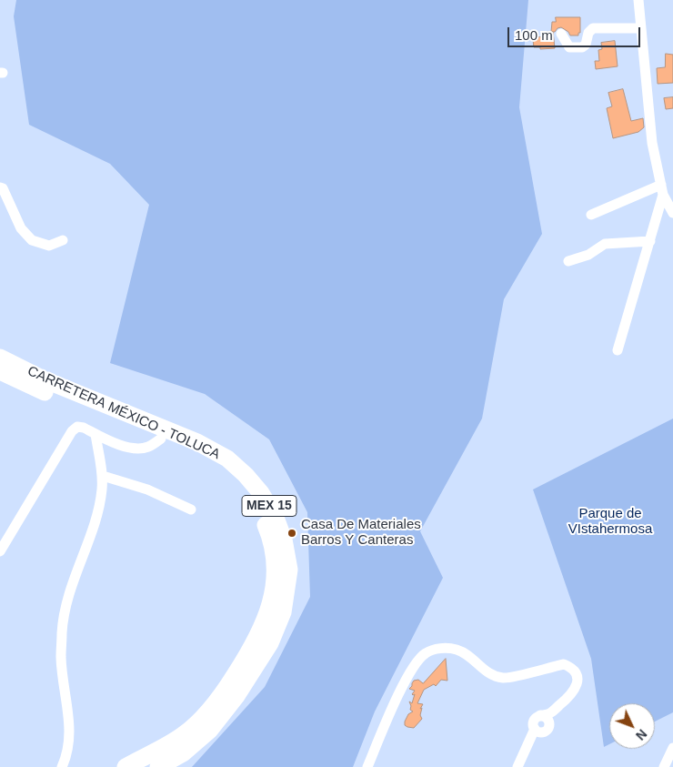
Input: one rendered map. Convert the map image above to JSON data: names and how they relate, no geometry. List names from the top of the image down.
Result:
{
  "streets": {
    "main road": ["CARRETERA MÉXICO - TOLUCA", "MEX 15"]
  },
  "parks": ["Parque de VIstahermosa"],
  "places": ["Casa De Materiales Barros Y Canteras"],
  "scale_bar": "100 m",
  "north": "bottom right"
}
